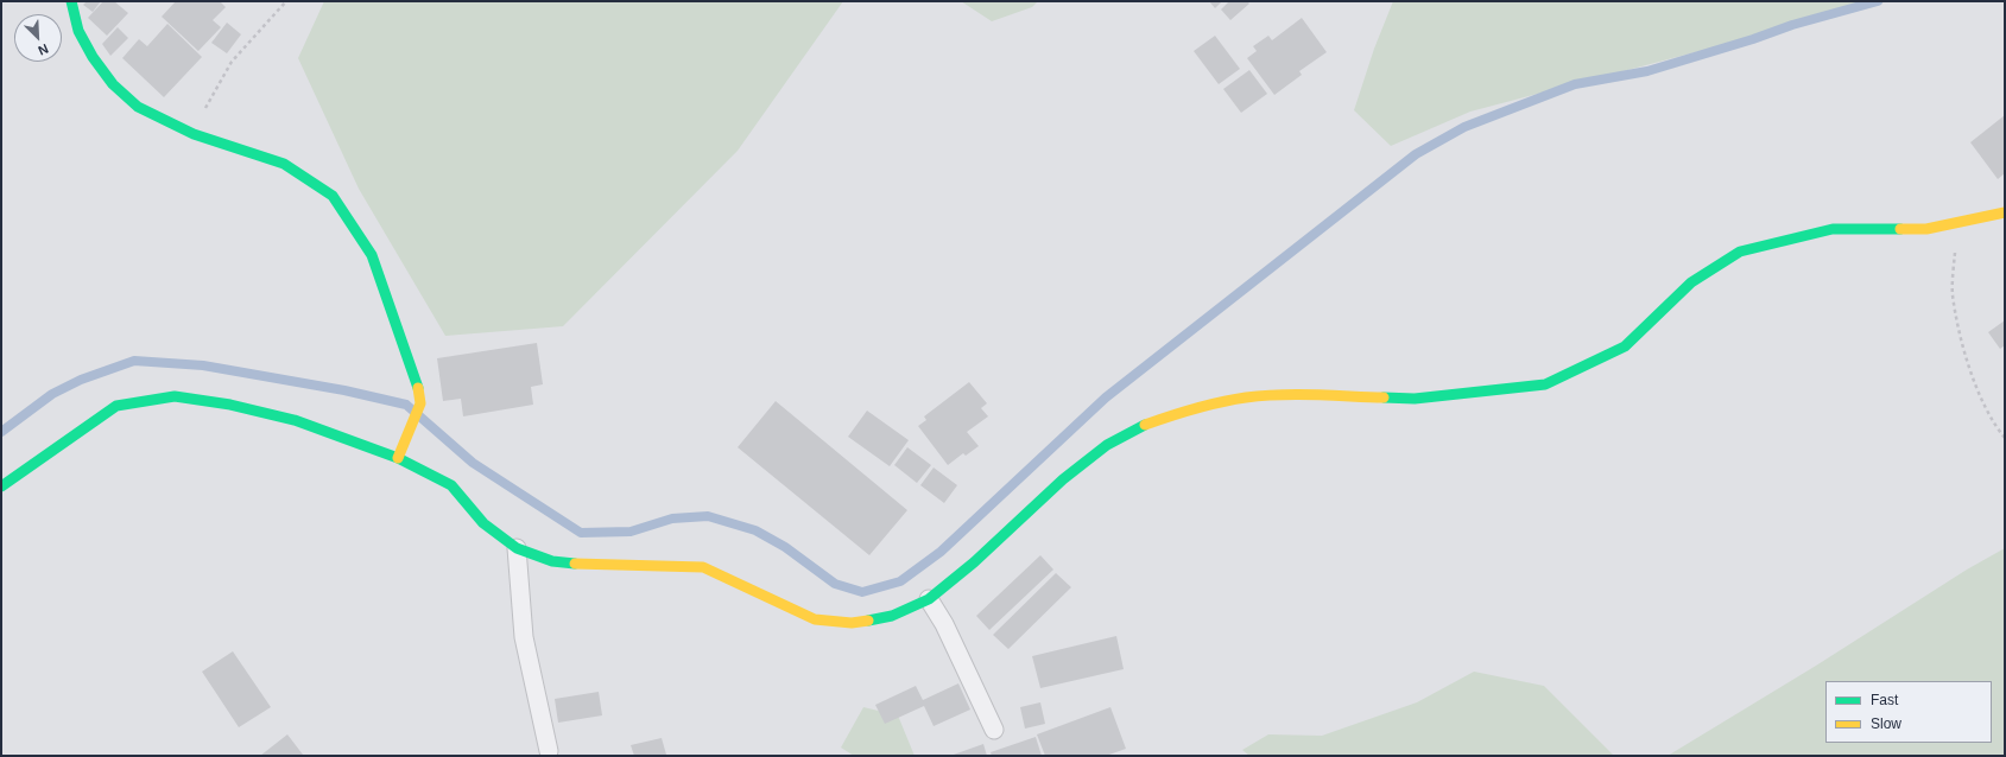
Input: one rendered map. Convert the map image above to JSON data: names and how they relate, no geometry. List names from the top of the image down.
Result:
{
  "legend": ["Fast", "Slow"],
  "north": "bottom right"
}
